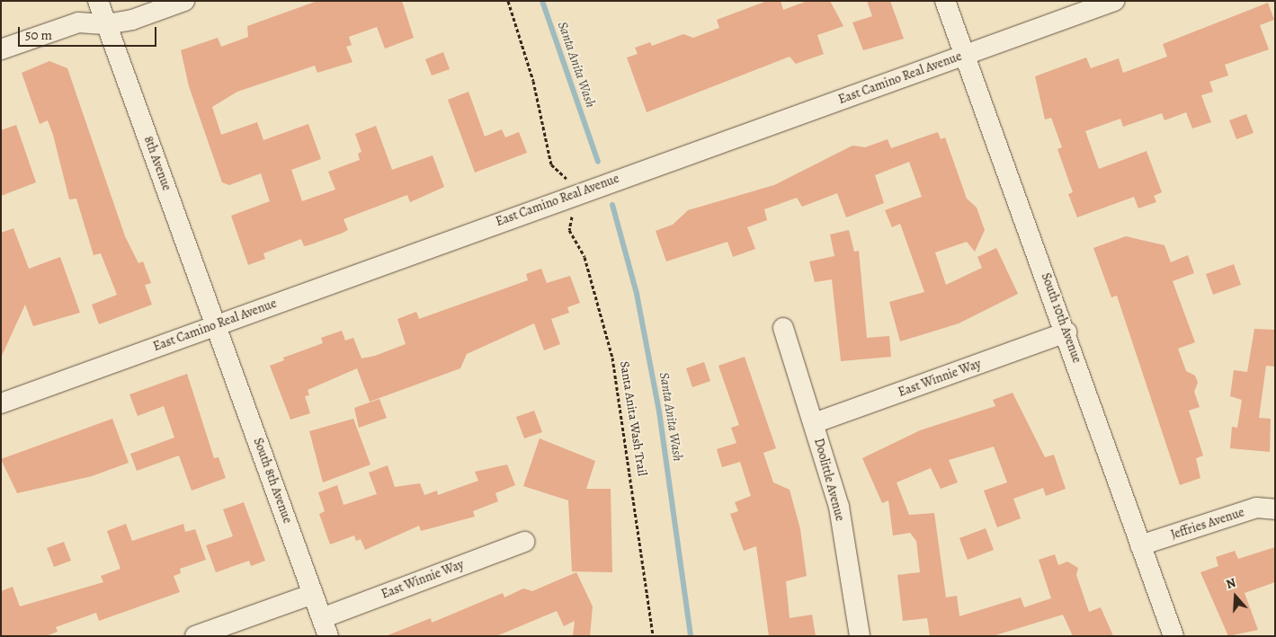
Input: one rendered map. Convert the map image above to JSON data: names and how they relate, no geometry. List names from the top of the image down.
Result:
{
  "streets": {
    "street": [
      "East Camino Real Avenue",
      "8th Avenue",
      "South 10th Avenue",
      "East Winnie Way",
      "Doolittle Avenue",
      "South 8th Avenue",
      "Jeffries Avenue"
    ],
    "path": ["Santa Anita Wash Trail"]
  },
  "crossings": [
    ["East Camino Real Avenue", "8th Avenue"],
    ["East Camino Real Avenue", "South 10th Avenue"],
    ["East Camino Real Avenue", "South 8th Avenue"],
    ["8th Avenue", "South 8th Avenue"],
    ["South 10th Avenue", "East Winnie Way"],
    ["South 10th Avenue", "Jeffries Avenue"],
    ["East Winnie Way", "Doolittle Avenue"],
    ["East Winnie Way", "South 8th Avenue"]
  ],
  "water": ["Santa Anita Wash"],
  "scale_bar": "50 m",
  "north": "top"
}
